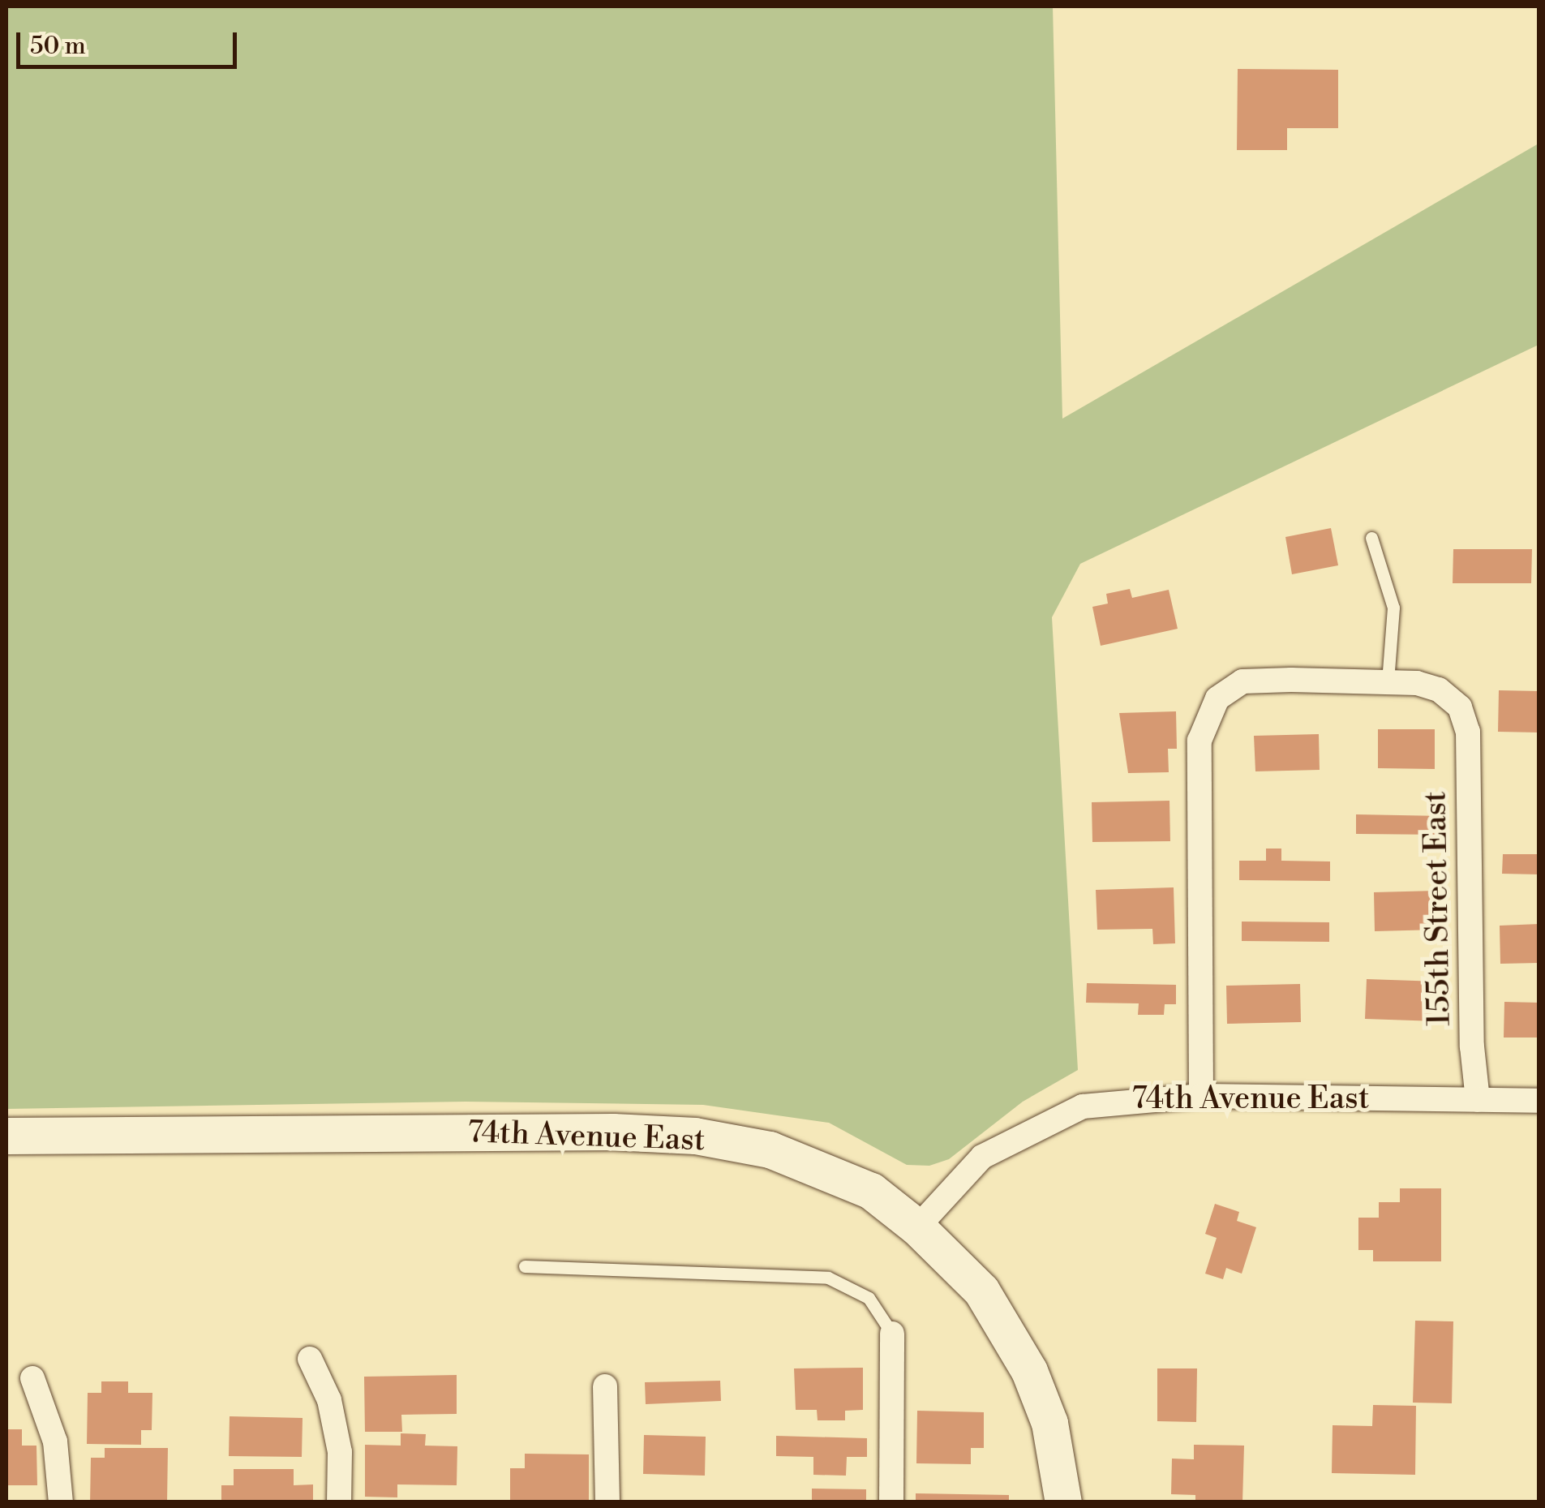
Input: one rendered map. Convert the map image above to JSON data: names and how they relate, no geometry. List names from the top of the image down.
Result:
{
  "streets": {
    "street": ["155th Street East", "74th Avenue East"]
  },
  "crossings": [
    ["155th Street East", "74th Avenue East"]
  ],
  "scale_bar": "50 m"
}
